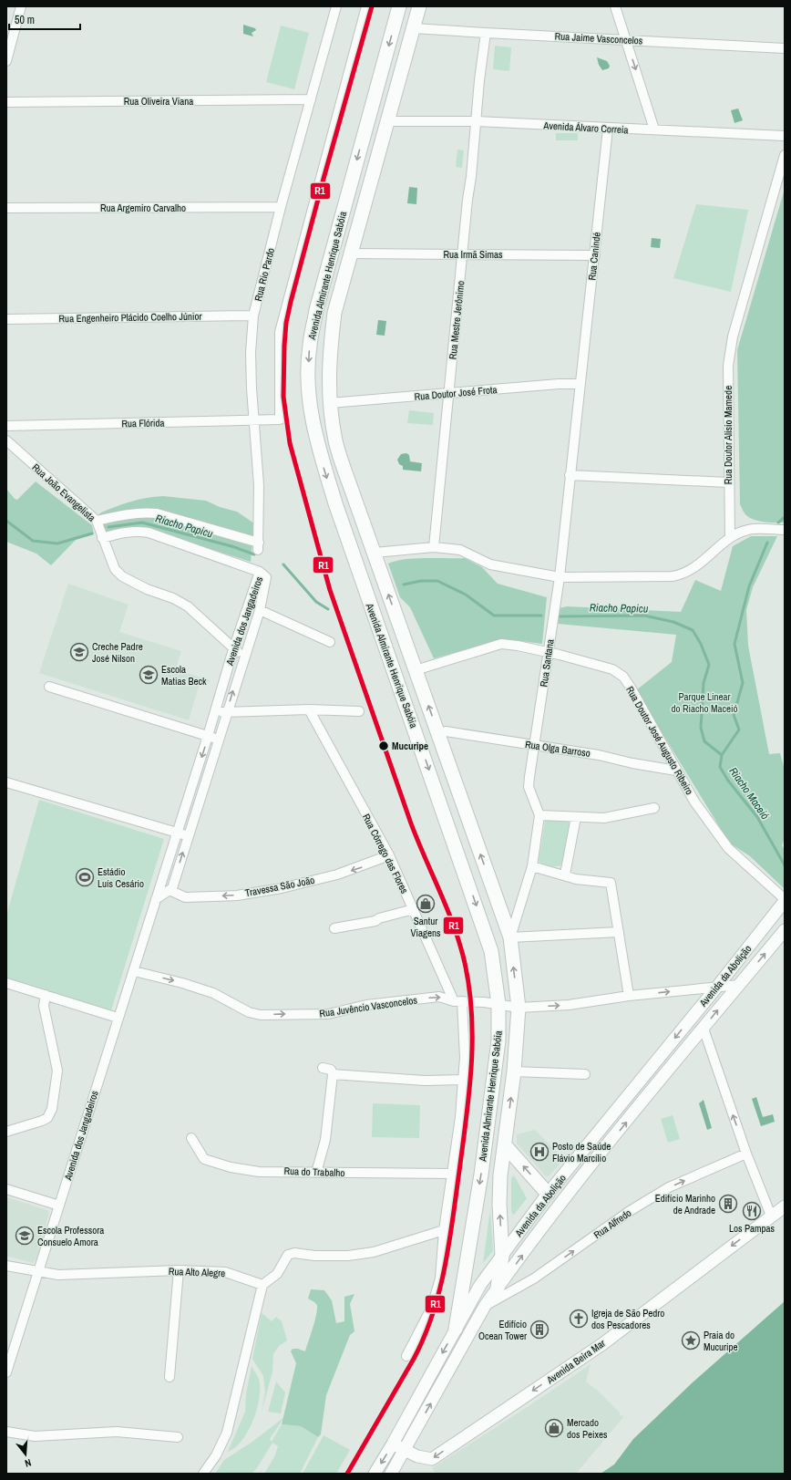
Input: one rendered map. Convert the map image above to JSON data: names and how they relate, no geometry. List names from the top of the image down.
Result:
{
  "streets": {
    "highway": ["Avenida Almirante Henrique Sabóia"],
    "main road": ["Avenida da Abolição", "Avenida Beira Mar"],
    "street": [
      "Rua Jaime Vasconcelos",
      "Rua Oliveira Viana",
      "Avenida Álvaro Correia",
      "Rua Argemiro Carvalho",
      "Rua Irmã Simas",
      "Rua Canindé",
      "Rua Rio Pardo",
      "Rua Engenheiro Plácido Coelho Júnior",
      "Rua Mestre Jerônimo",
      "Rua Doutor José Frota",
      "Rua Flórida",
      "Rua Doutor Alísio Mamede",
      "Rua João Evangelista",
      "Avenida dos Jangadeiros",
      "Rua Santana",
      "Rua Doutor José Augusto Ribeiro",
      "Rua Olga Barroso",
      "Rua Córrego das Flores",
      "Travessa São João",
      "Rua Juvêncio Vasconcelos",
      "Rua do Trabalho",
      "Rua Alfredo",
      "Rua Alto Alegre"
    ]
  },
  "crossings": [
    ["Rua Jaime Vasconcelos", "Avenida Almirante Henrique Sabóia"],
    ["Rua Jaime Vasconcelos", "Rua Mestre Jerônimo"],
    ["Rua Oliveira Viana", "Rua Rio Pardo"],
    ["Avenida Álvaro Correia", "Rua Canindé"],
    ["Avenida Álvaro Correia", "Avenida Almirante Henrique Sabóia"],
    ["Avenida Álvaro Correia", "Rua Mestre Jerônimo"],
    ["Rua Argemiro Carvalho", "Rua Rio Pardo"],
    ["Rua Irmã Simas", "Rua Canindé"],
    ["Rua Irmã Simas", "Avenida Almirante Henrique Sabóia"],
    ["Rua Irmã Simas", "Rua Mestre Jerônimo"],
    ["Rua Canindé", "Rua Doutor José Frota"],
    ["Rua Canindé", "Rua Santana"],
    ["Rua Rio Pardo", "Rua Engenheiro Plácido Coelho Júnior"],
    ["Rua Rio Pardo", "Rua Flórida"],
    ["Rua Rio Pardo", "Rua João Evangelista"],
    ["Avenida Almirante Henrique Sabóia", "Rua Doutor José Frota"],
    ["Avenida Almirante Henrique Sabóia", "Rua Santana"],
    ["Avenida Almirante Henrique Sabóia", "Rua Doutor José Augusto Ribeiro"],
    ["Avenida Almirante Henrique Sabóia", "Rua Olga Barroso"],
    ["Avenida Almirante Henrique Sabóia", "Avenida da Abolição"],
    ["Avenida Almirante Henrique Sabóia", "Rua Juvêncio Vasconcelos"],
    ["Rua Mestre Jerônimo", "Rua Doutor José Frota"],
    ["Rua Doutor José Frota", "Rua Santana"],
    ["Rua João Evangelista", "Avenida dos Jangadeiros"],
    ["Avenida dos Jangadeiros", "Travessa São João"],
    ["Avenida dos Jangadeiros", "Rua Juvêncio Vasconcelos"],
    ["Avenida dos Jangadeiros", "Rua Alto Alegre"],
    ["Rua Santana", "Rua Doutor José Augusto Ribeiro"],
    ["Rua Santana", "Rua Olga Barroso"],
    ["Rua Doutor José Augusto Ribeiro", "Rua Olga Barroso"],
    ["Rua Doutor José Augusto Ribeiro", "Avenida da Abolição"],
    ["Rua Córrego das Flores", "Travessa São João"],
    ["Rua Córrego das Flores", "Rua Juvêncio Vasconcelos"],
    ["Avenida da Abolição", "Rua Juvêncio Vasconcelos"],
    ["Avenida da Abolição", "Rua Alfredo"],
    ["Avenida da Abolição", "Avenida Beira Mar"]
  ],
  "one_way": ["Rua Alfredo", "Avenida Beira Mar"],
  "water": ["Riacho Papicu", "Riacho Maceió"],
  "parks": ["Parque Linear do Riacho Maceió"],
  "places": {
    "school or university": ["Creche Padre José Nilson", "Escola Matias Beck", "Escola Professora Consuelo Amora"],
    "other": ["Mucuripe"],
    "sports": ["Estádio Luís Cesário"],
    "shop": ["Santur Viagens", "Mercado dos Peixes"],
    "hospital": ["Posto de Saúde Flávio Marcílio"],
    "building": ["Edifício Marinho de Andrade", "Edifício Ocean Tower"],
    "restaurant": ["Los Pampas"],
    "church": ["Igreja de São Pedro dos Pescadores"],
    "place": ["Praia do Mucuripe"]
  },
  "lines": ["transit line R1"],
  "scale_bar": "50 m",
  "north": "bottom"
}
